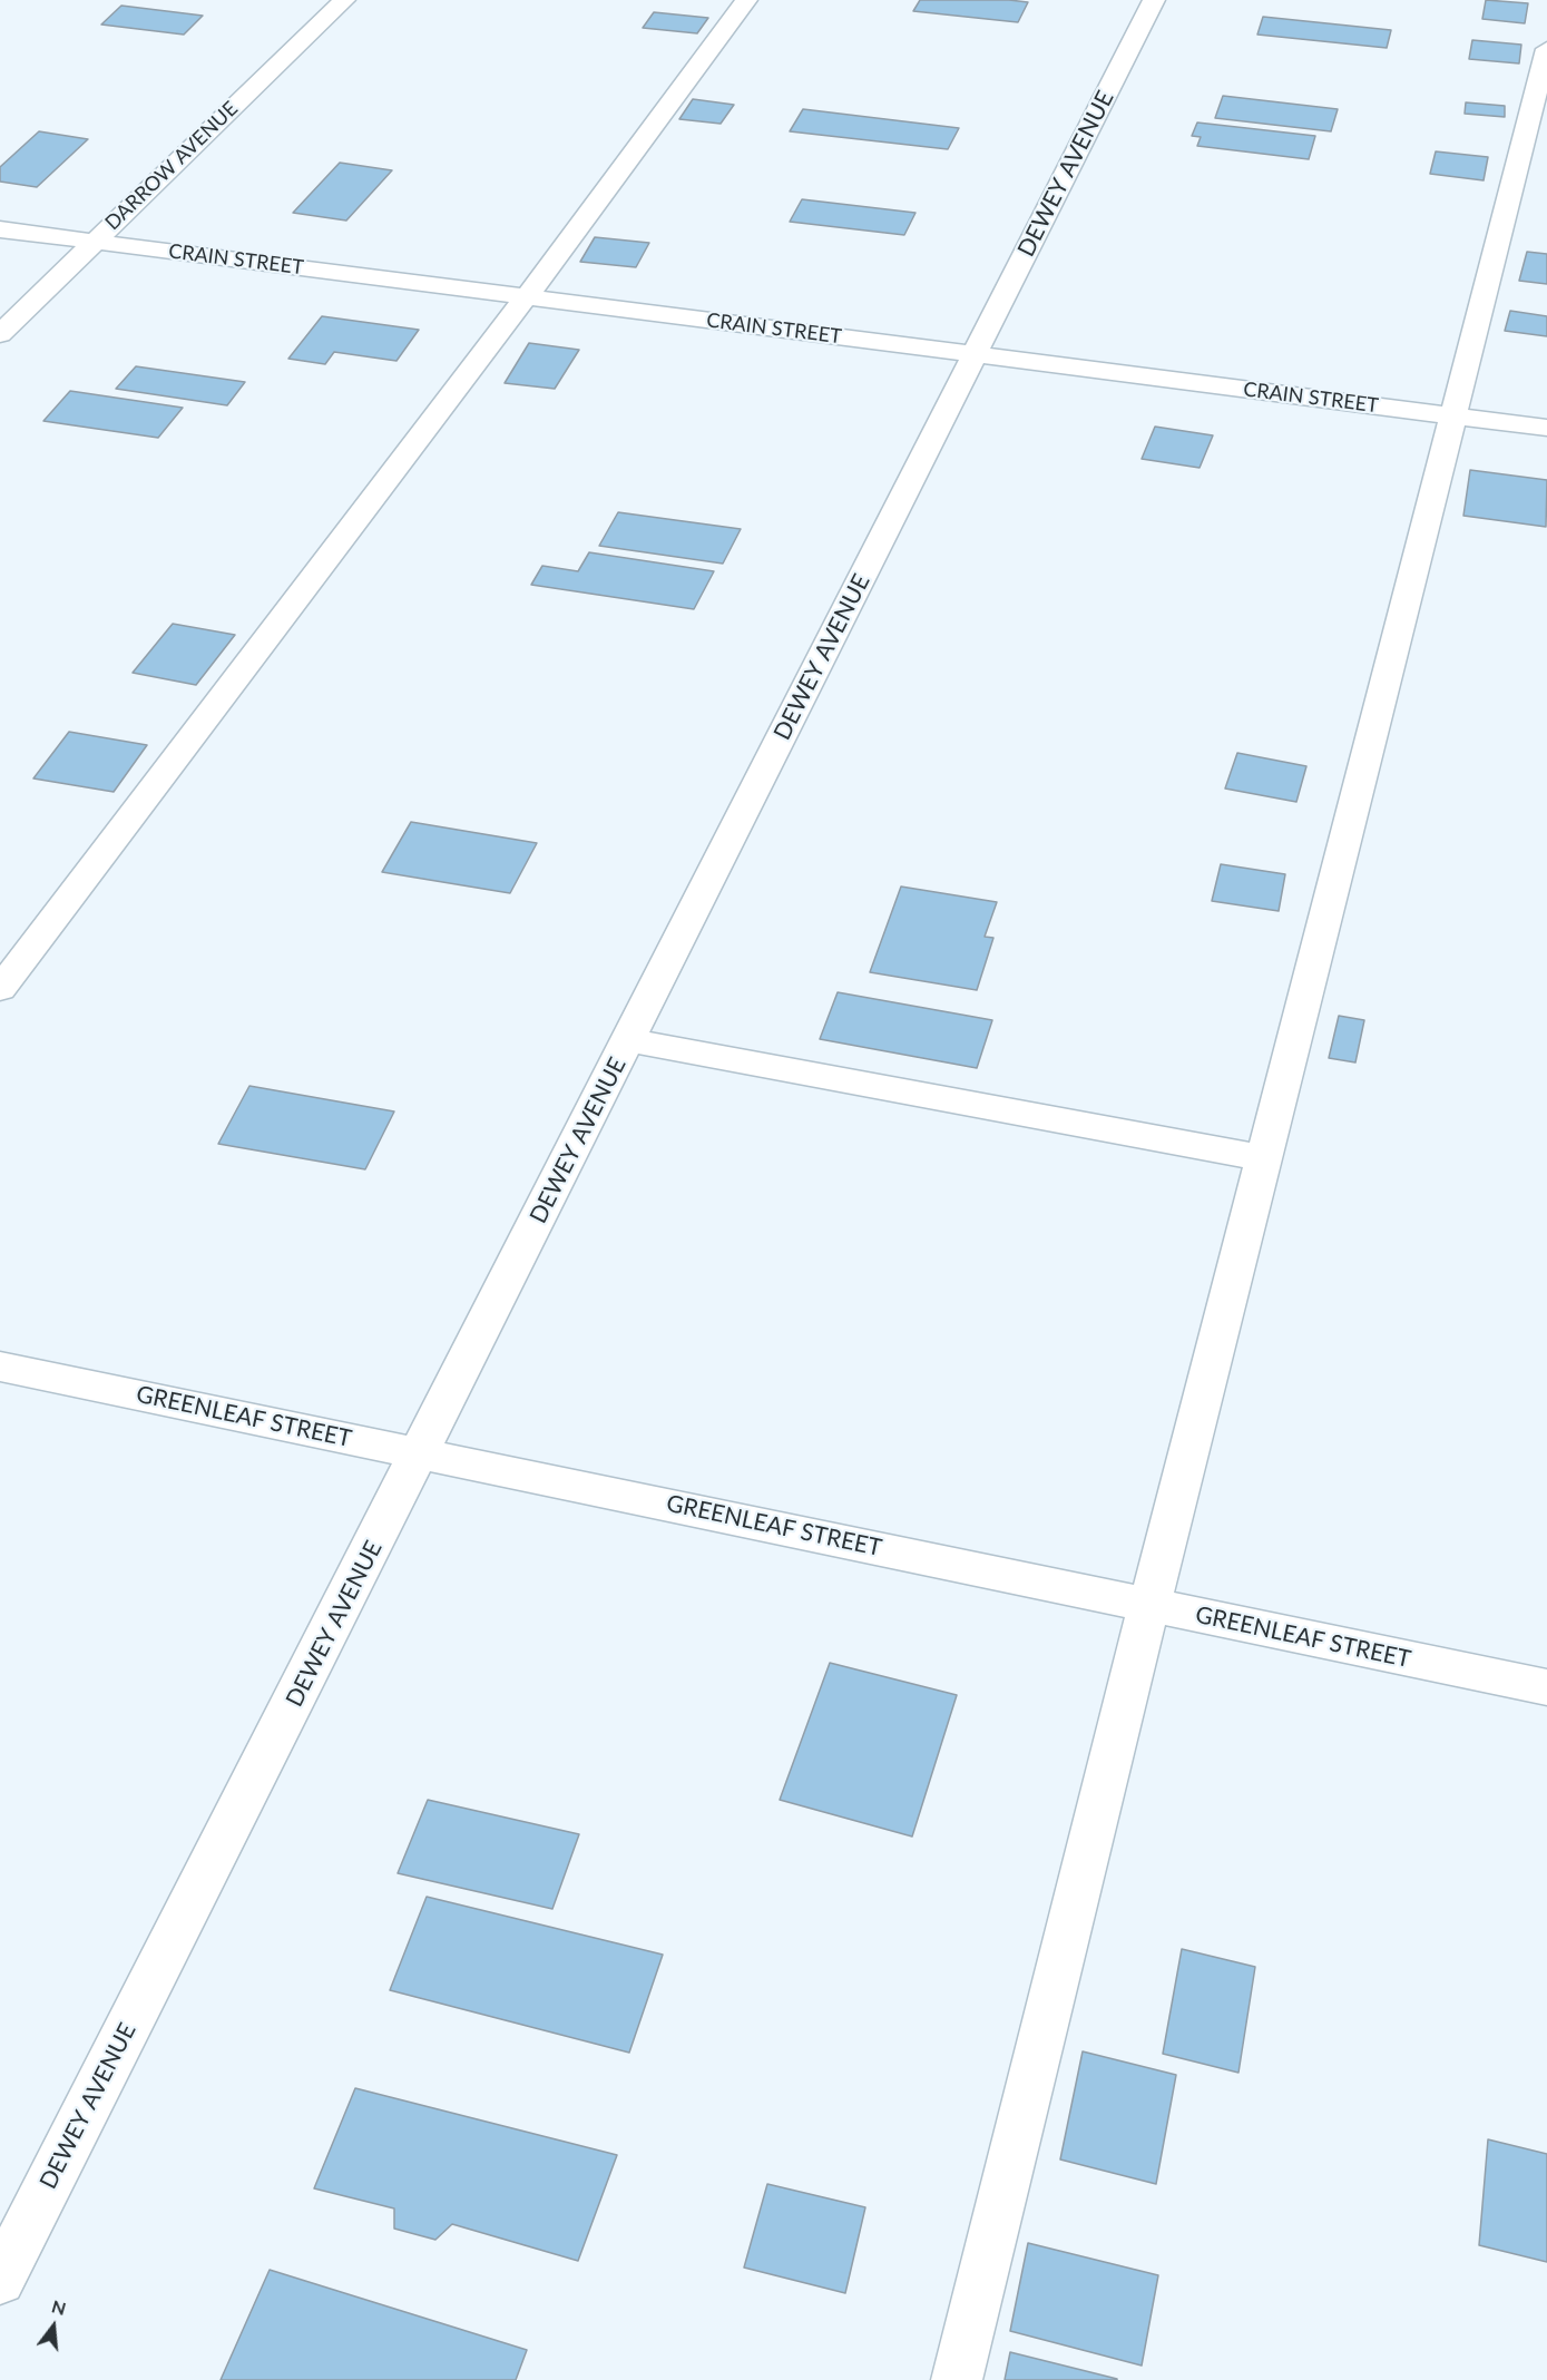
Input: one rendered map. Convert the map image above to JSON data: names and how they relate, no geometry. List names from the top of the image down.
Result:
{
  "streets": {
    "street": [
      "DARROW AVENUE",
      "DEWEY AVENUE",
      "CRAIN STREET",
      "GREENLEAF STREET"
    ]
  },
  "crossings": [
    ["DARROW AVENUE", "CRAIN STREET"],
    ["DEWEY AVENUE", "CRAIN STREET"],
    ["DEWEY AVENUE", "GREENLEAF STREET"]
  ],
  "north": "top"
}
